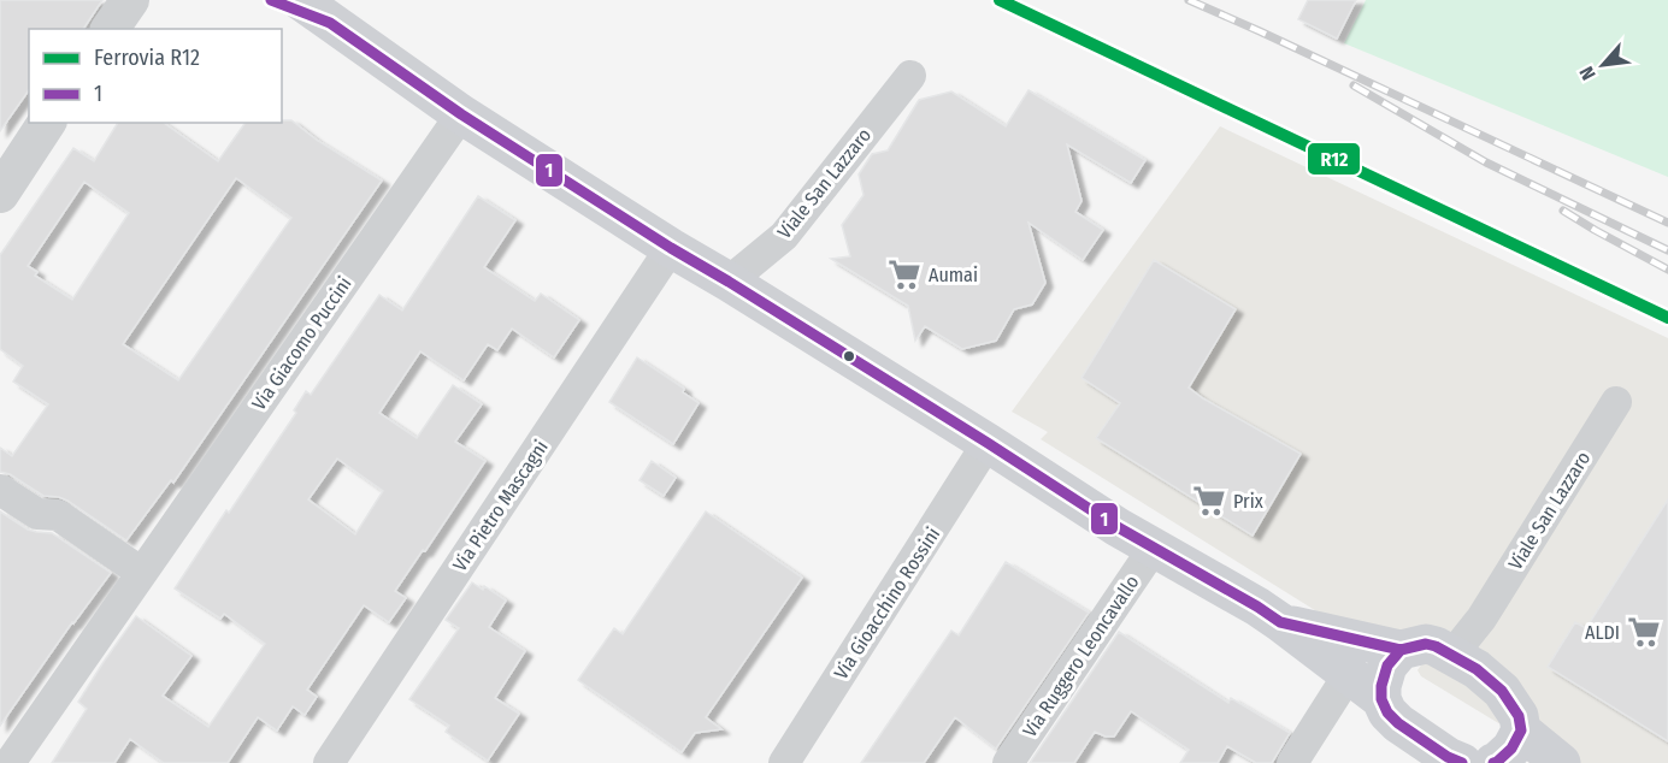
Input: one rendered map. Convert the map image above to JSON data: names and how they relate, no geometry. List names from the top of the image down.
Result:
{
  "streets": {
    "street": [
      "Viale San Lazzaro",
      "Via Giacomo Puccini",
      "Via Pietro Mascagni",
      "Via Gioacchino Rossini",
      "Via Ruggero Leoncavallo"
    ]
  },
  "places": {
    "supermarket": ["Aumai", "Prix", "ALDI"]
  },
  "lines": ["rail line R12", "transit line 1"],
  "legend": ["Ferrovia R12", "1"],
  "north": "bottom left"
}
